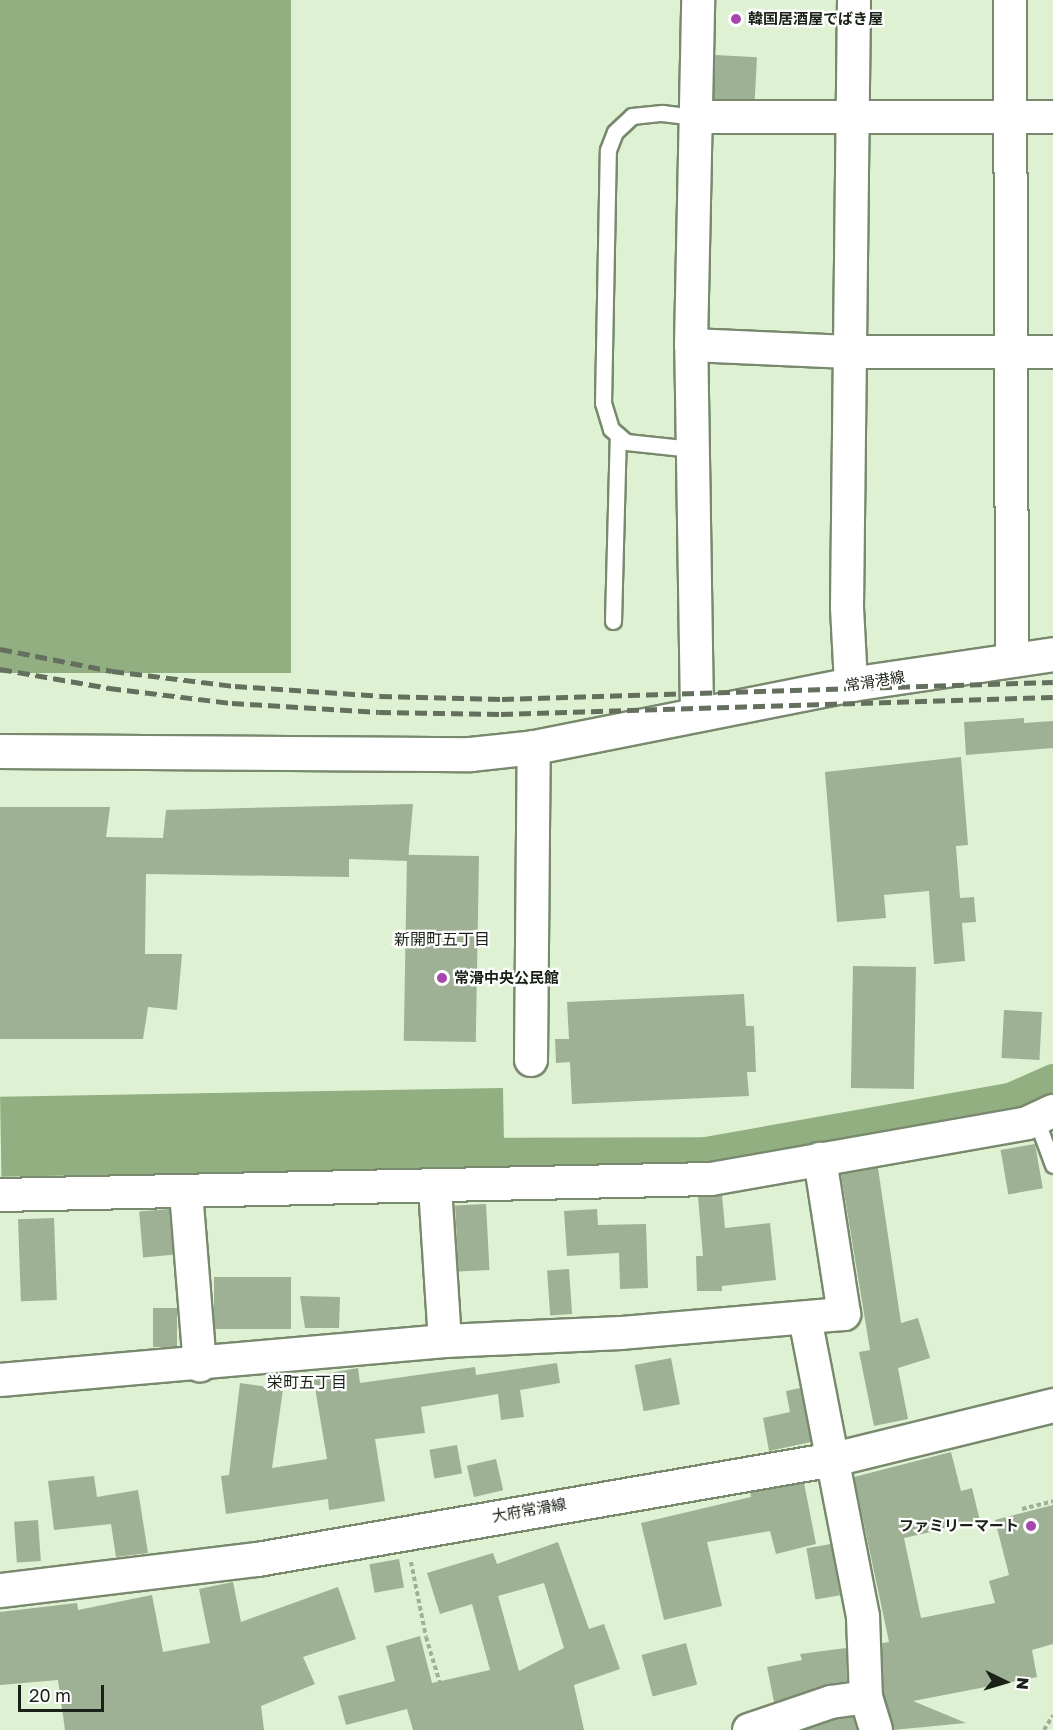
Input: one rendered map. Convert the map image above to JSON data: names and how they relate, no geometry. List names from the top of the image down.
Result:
{
  "streets": {
    "main road": ["常滑港線", "大府常滑線"]
  },
  "districts": ["新開町五丁目", "栄町五丁目"],
  "places": ["韓国居酒屋でばき屋", "常滑中央公民館", "ファミリーマート"],
  "scale_bar": "20 m",
  "north": "right"
}
